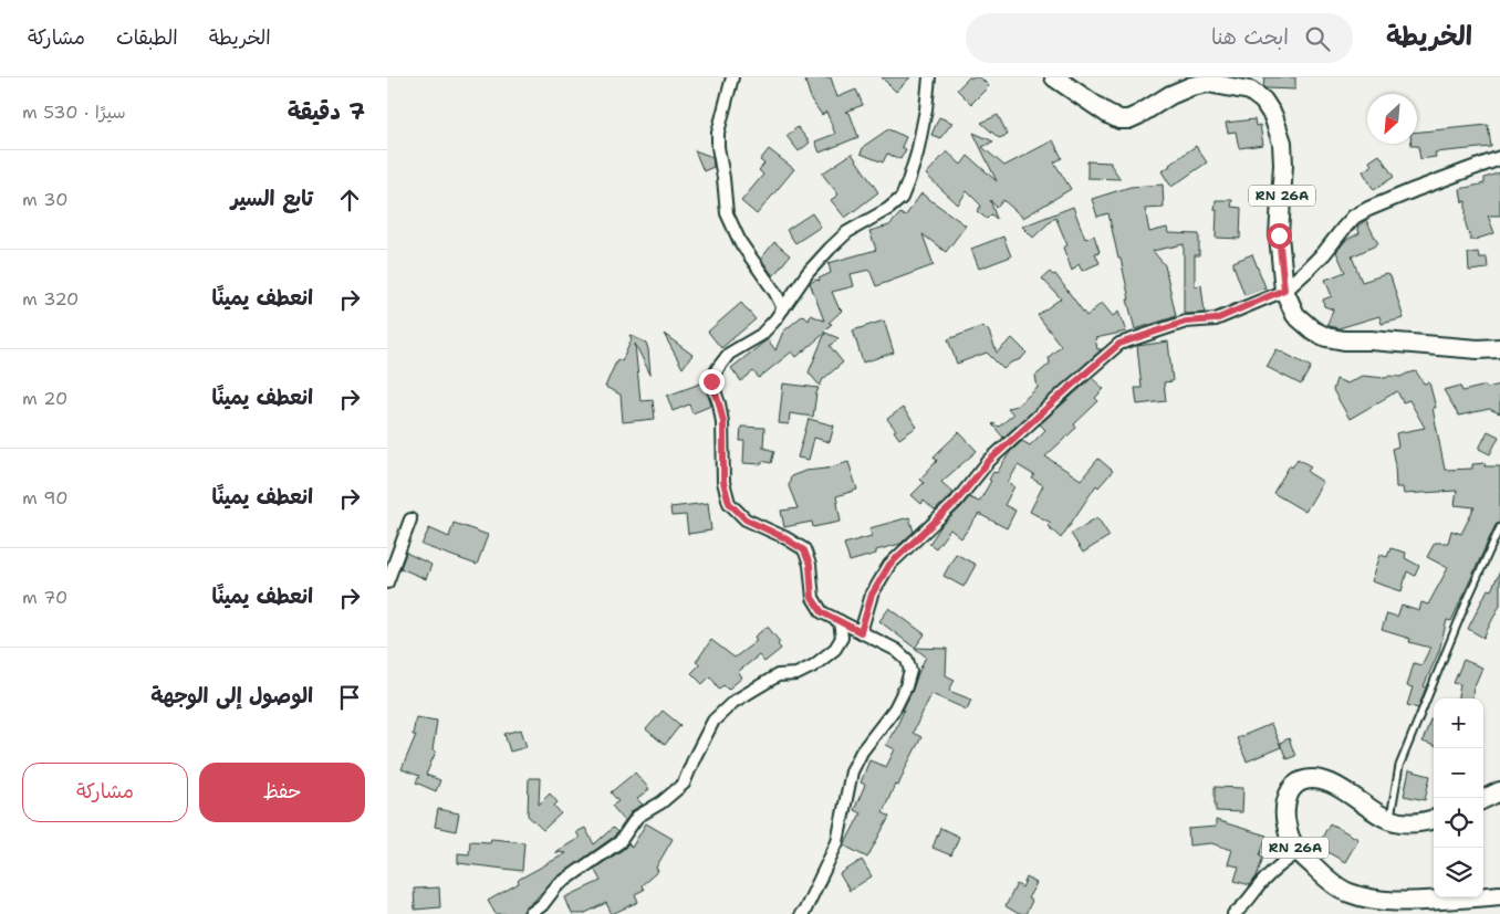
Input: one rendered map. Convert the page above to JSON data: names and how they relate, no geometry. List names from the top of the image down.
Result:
{
  "streets": {
    "main road": ["RN 26A"]
  },
  "north": "bottom left",
  "page": {
    "header": "الخريطة",
    "search": "ابحث هنا",
    "nav": ["الخريطة", "الطبقات", "مشاركة"],
    "heading": ["7 دقيقة", "سيرًا · 530 m"],
    "list": [
      ["تابع السير", "30 m"],
      ["انعطف يمينًا", "320 m"],
      ["انعطف يمينًا", "20 m"],
      ["انعطف يمينًا", "90 m"],
      ["انعطف يمينًا", "70 m"],
      "الوصول إلى الوجهة"
    ],
    "map_buttons": ["+", "−"],
    "buttons": ["حفظ", "مشاركة"]
  }
}
